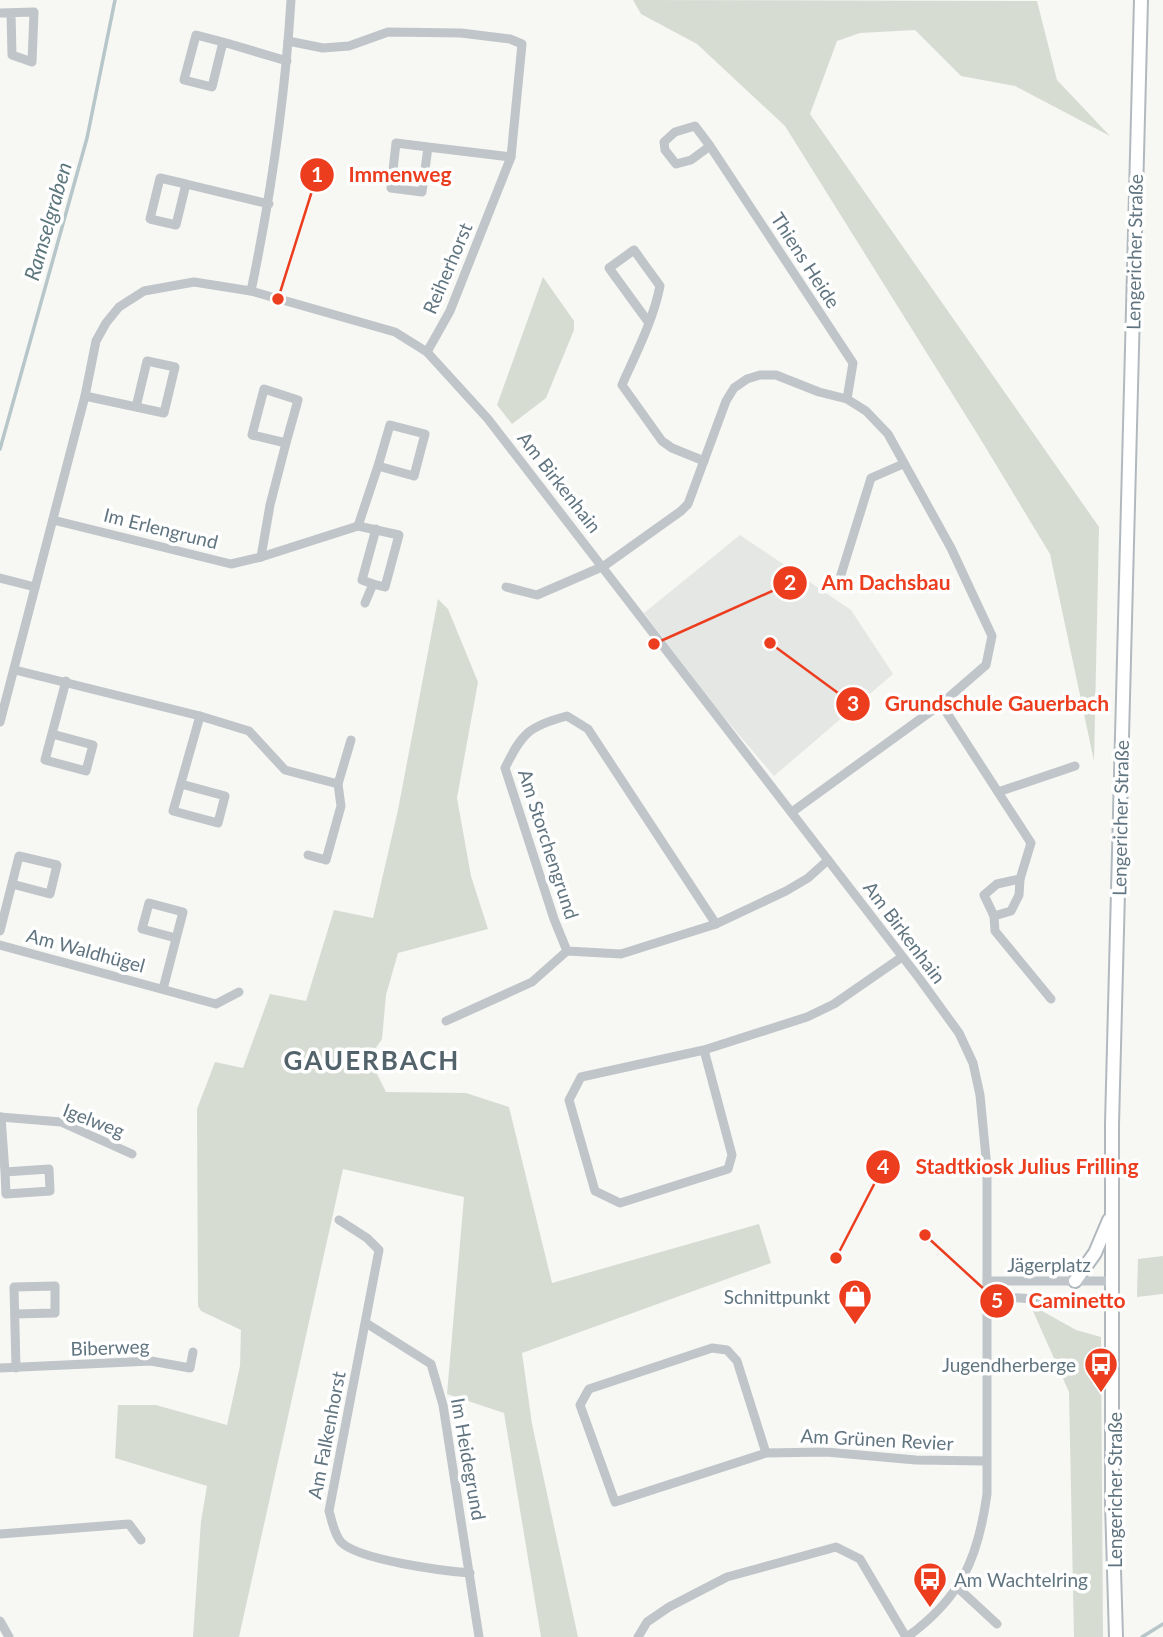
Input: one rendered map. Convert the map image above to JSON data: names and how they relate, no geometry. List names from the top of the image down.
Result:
{
  "streets": {
    "main road": ["Lengericher Straße"],
    "street": [
      "Thiens Heide",
      "Reiherhorst",
      "Am Birkenhain",
      "Im Erlengrund",
      "Am Storchengrund",
      "Am Waldhügel",
      "Igelweg",
      "Jägerplatz",
      "Biberweg",
      "Am Falkenhorst",
      "Am Grünen Revier",
      "Im Heidegrund"
    ]
  },
  "crossings": [
    ["Lengericher Straße", "Jägerplatz"],
    ["Reiherhorst", "Am Birkenhain"],
    ["Am Birkenhain", "Im Erlengrund"],
    ["Am Birkenhain", "Jägerplatz"],
    ["Am Birkenhain", "Am Grünen Revier"],
    ["Am Falkenhorst", "Im Heidegrund"]
  ],
  "districts": ["GAUERBACH"],
  "water": ["Ramselgraben"],
  "places": {
    "other": [
      "Immenweg",
      "Grundschule Gauerbach",
      "Am Dachsbau",
      "Caminetto",
      "Stadtkiosk Julius Frilling"
    ],
    "shop": ["Schnittpunkt"],
    "bus stop": ["Jugendherberge", "Am Wachtelring"]
  }
}
